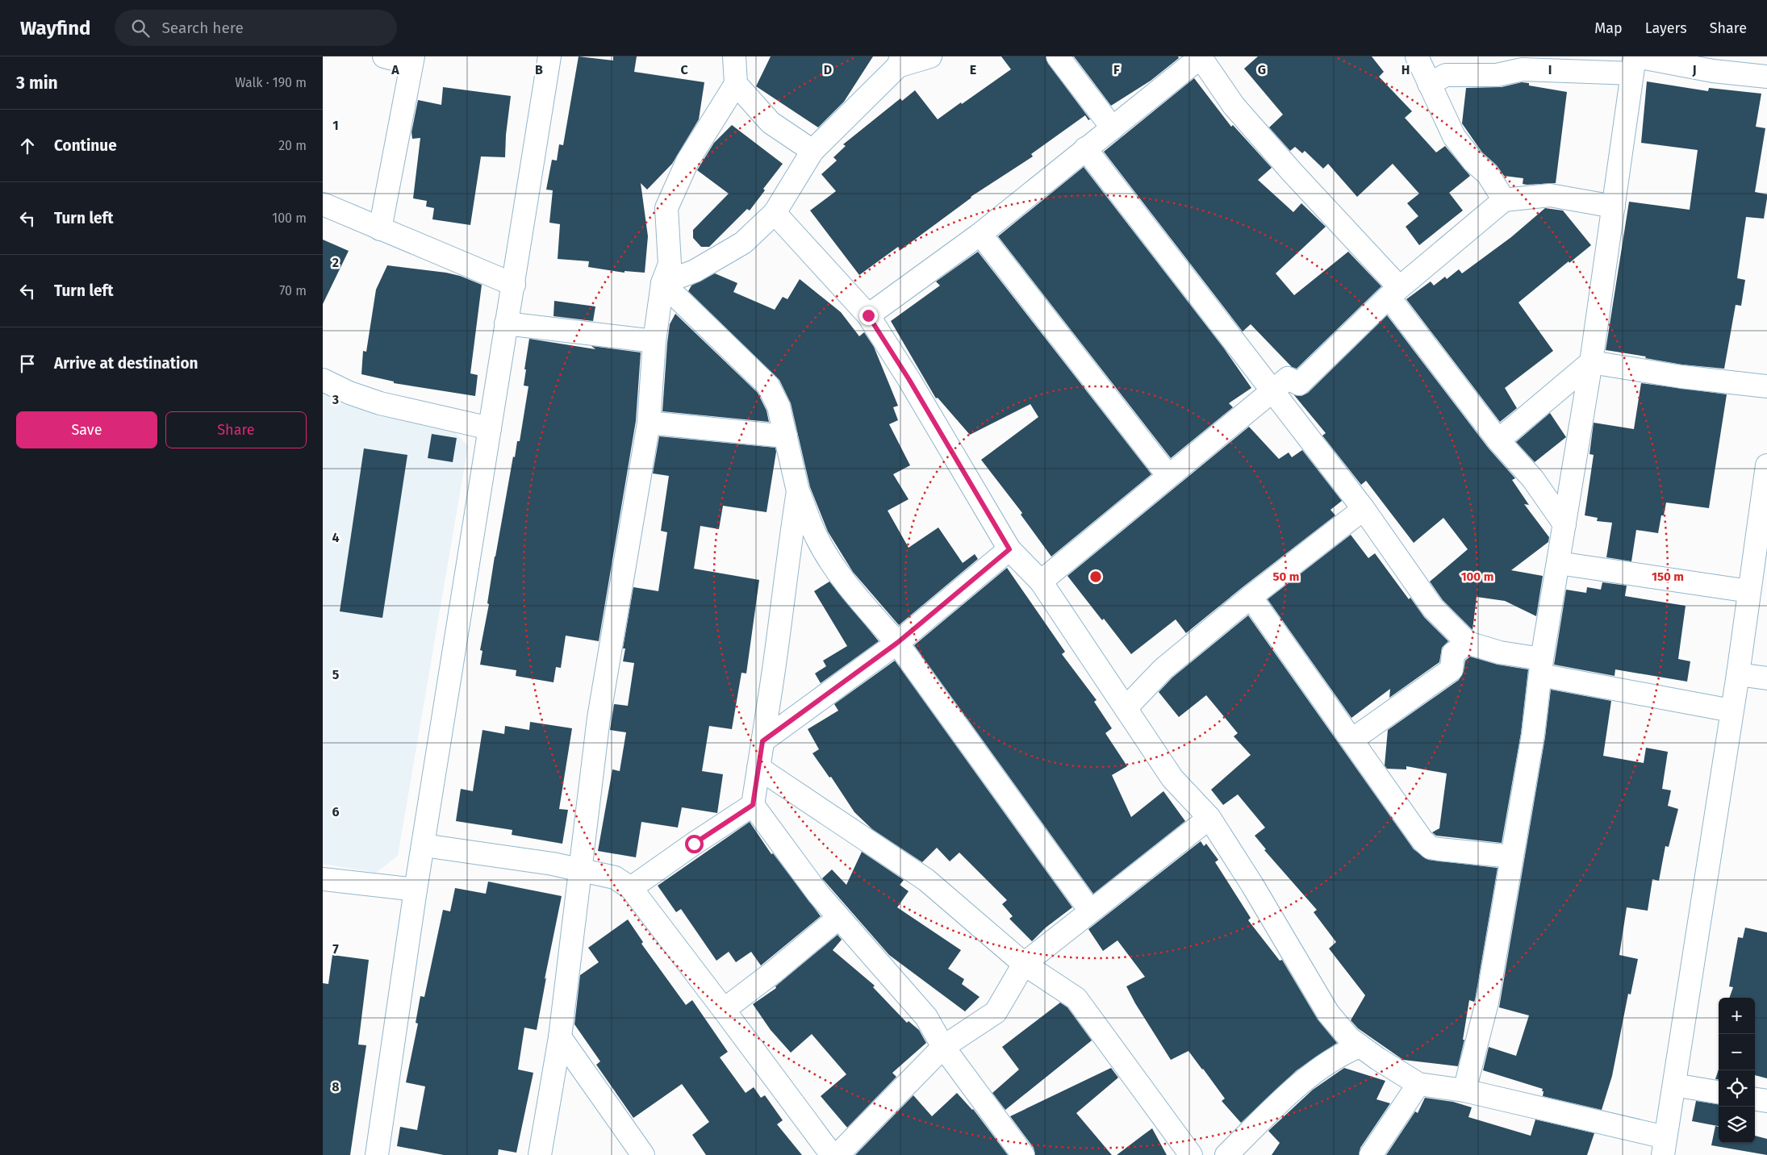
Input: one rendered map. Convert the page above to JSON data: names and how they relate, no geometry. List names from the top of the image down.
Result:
{
  "page": {
    "header": "Wayfind",
    "search": "Search here",
    "nav": ["Map", "Layers", "Share"],
    "heading": ["3 min", "Walk · 190 m"],
    "list": [
      ["Continue", "20 m"],
      ["Turn left", "100 m"],
      ["Turn left", "70 m"],
      "Arrive at destination"
    ],
    "buttons": ["Save", "Share"],
    "map_buttons": ["+", "−"]
  },
  "grid": {
    "columns": [
      "A",
      "B",
      "C",
      "D",
      "E",
      "F",
      "G",
      "H",
      "I",
      "J"
    ],
    "rows": [
      "1",
      "2",
      "3",
      "4",
      "5",
      "6",
      "7",
      "8"
    ]
  },
  "rings": ["50 m", "100 m", "150 m"]
}
